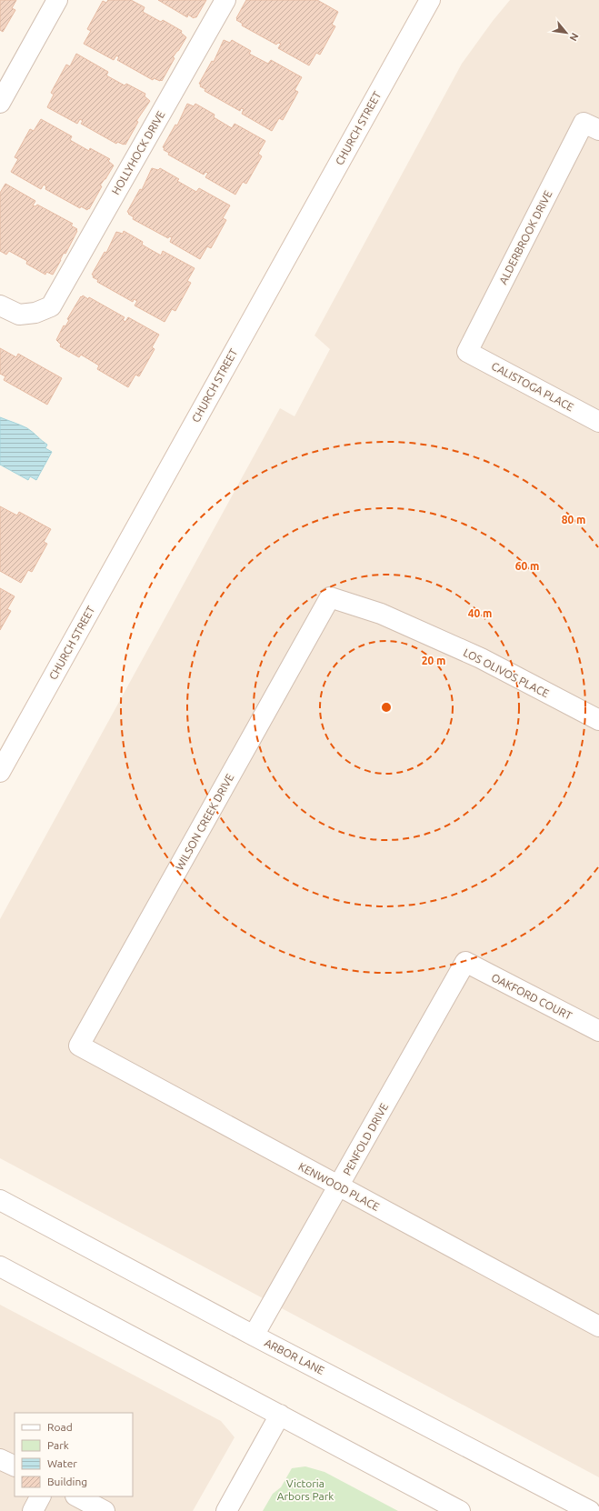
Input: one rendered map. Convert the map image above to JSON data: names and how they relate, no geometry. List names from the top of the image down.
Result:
{
  "streets": {
    "street": [
      "CHURCH STREET",
      "HOLLYHOCK DRIVE",
      "ALDERBROOK DRIVE",
      "CALISTOGA PLACE",
      "LOS OLIVOS PLACE",
      "WILSON CREEK DRIVE",
      "OAKFORD COURT",
      "PENFOLD DRIVE",
      "KENWOOD PLACE",
      "ARBOR LANE"
    ]
  },
  "crossings": [
    ["ALDERBROOK DRIVE", "CALISTOGA PLACE"],
    ["LOS OLIVOS PLACE", "WILSON CREEK DRIVE"],
    ["WILSON CREEK DRIVE", "KENWOOD PLACE"],
    ["OAKFORD COURT", "PENFOLD DRIVE"],
    ["PENFOLD DRIVE", "KENWOOD PLACE"],
    ["PENFOLD DRIVE", "ARBOR LANE"]
  ],
  "parks": ["Victoria Arbors Park"],
  "legend": [
    "Road",
    "Park",
    "Water",
    "Building"
  ],
  "north": "bottom right",
  "rings": [
    "80 m",
    "60 m",
    "40 m",
    "20 m"
  ]
}
